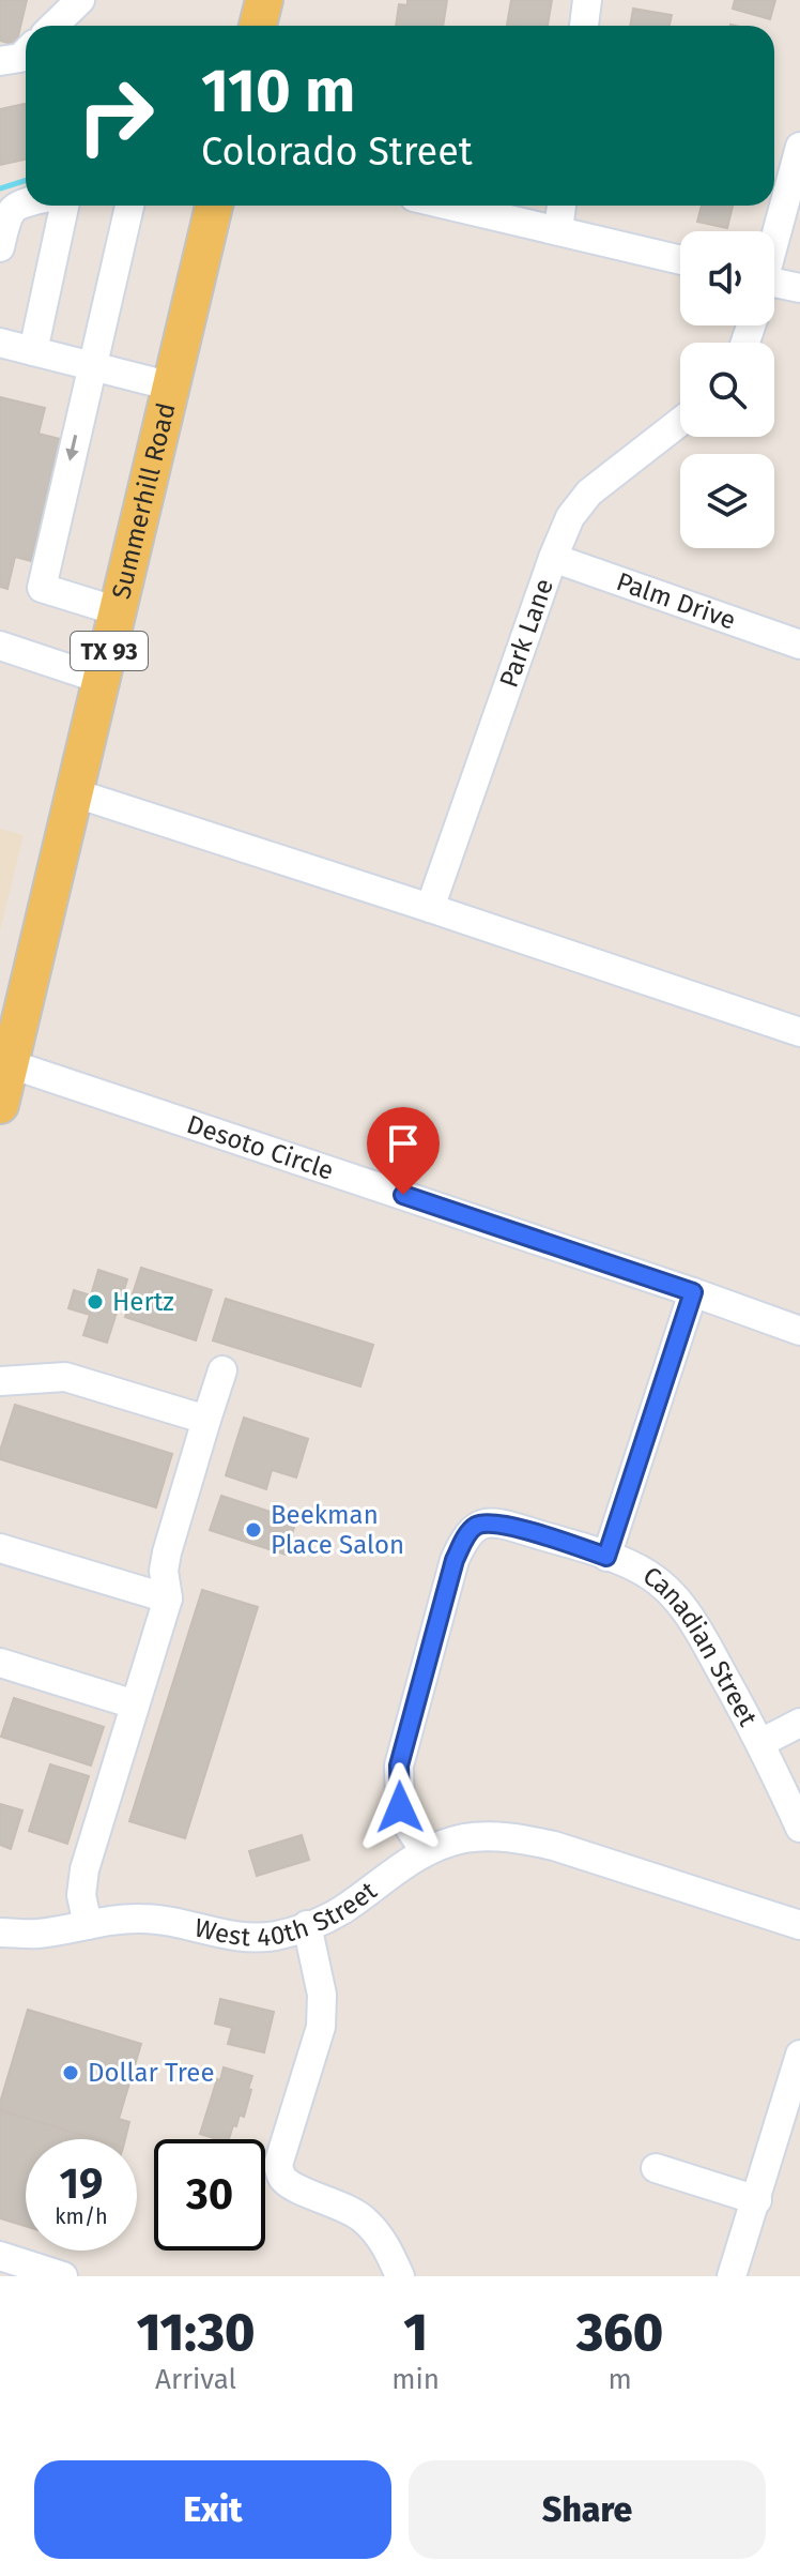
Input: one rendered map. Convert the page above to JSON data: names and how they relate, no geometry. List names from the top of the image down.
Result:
{
  "streets": {
    "main road": ["Summerhill Road", "TX 93"],
    "street": [
      "Palm Drive",
      "Park Lane",
      "Desoto Circle",
      "Canadian Street",
      "West 40th Street"
    ]
  },
  "crossings": [
    ["Summerhill Road", "Desoto Circle"],
    ["Palm Drive", "Park Lane"],
    ["Desoto Circle", "Canadian Street"]
  ],
  "places": ["Hertz", "Beekman Place Salon", "Dollar Tree"],
  "page": {
    "turn": ["110 m", "Colorado Street"],
    "speed": "19 km/h",
    "limit": "30",
    "eta": [
      "11:30",
      "Arrival",
      "1",
      "min",
      "360",
      "m"
    ],
    "buttons": ["Exit", "Share"]
  }
}
